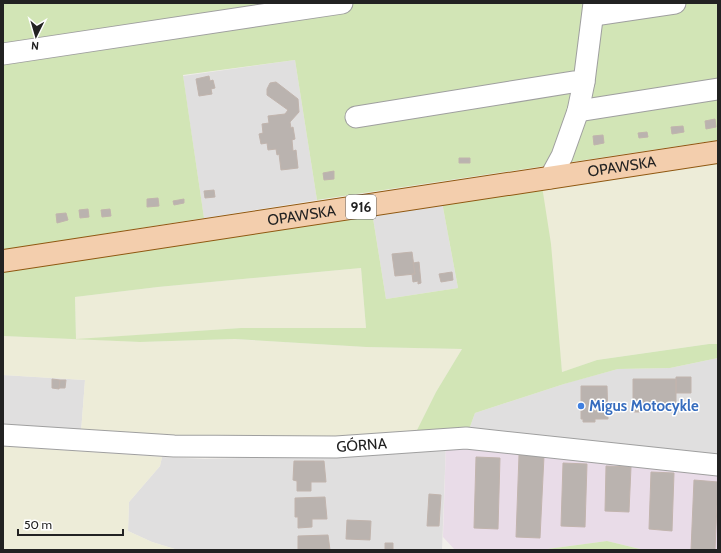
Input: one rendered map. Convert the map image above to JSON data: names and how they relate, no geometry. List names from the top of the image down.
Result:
{
  "streets": {
    "main road": ["OPAWSKA", "916"],
    "street": ["GÓRNA"]
  },
  "places": ["Migus Motocykle"],
  "scale_bar": "50 m",
  "north": "bottom"
}
